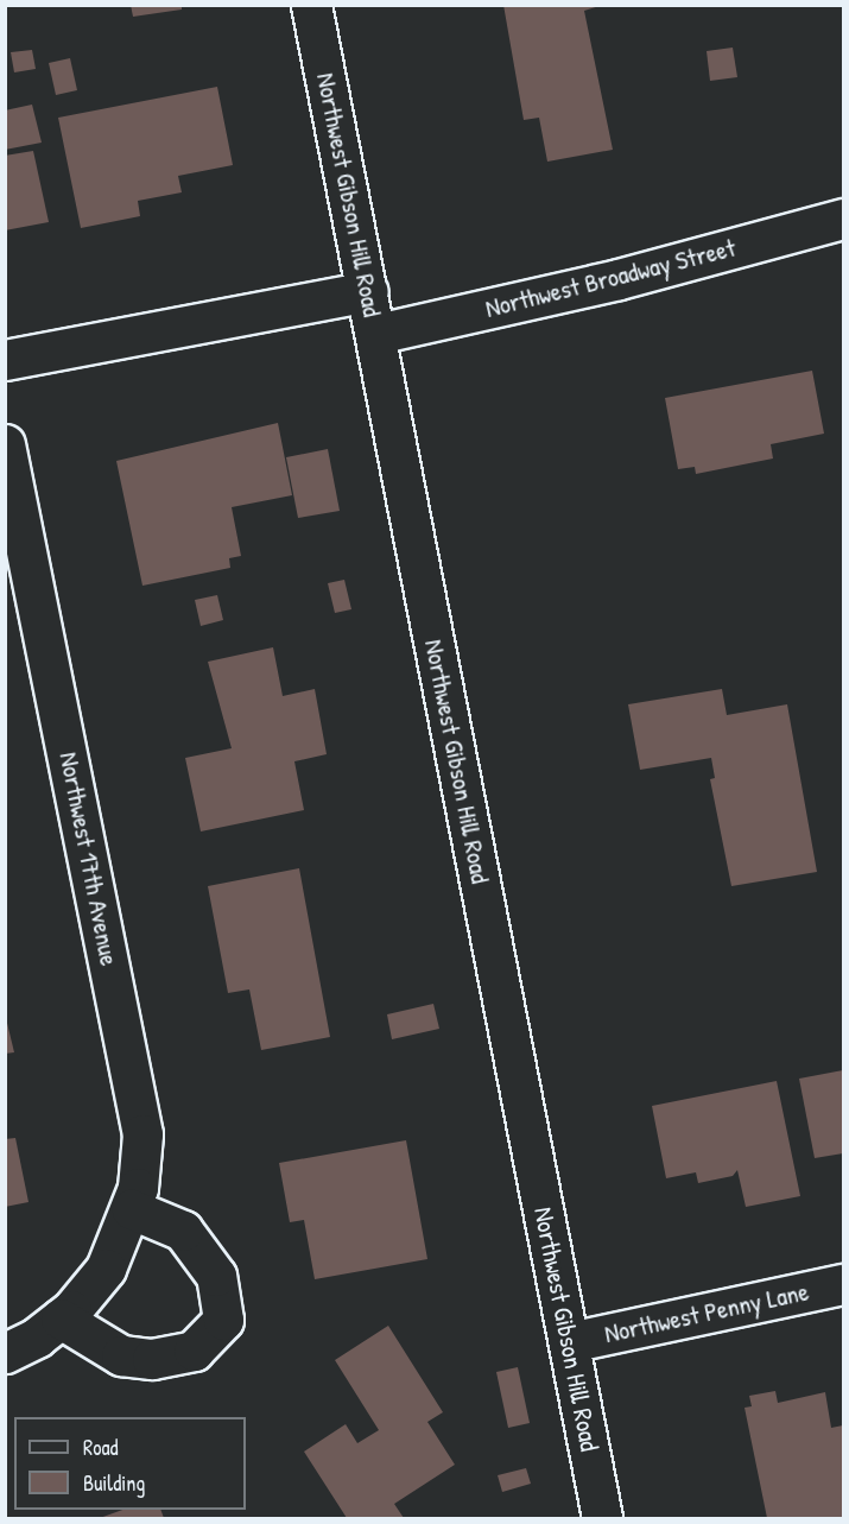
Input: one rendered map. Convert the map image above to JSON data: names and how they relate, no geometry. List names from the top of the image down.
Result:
{
  "streets": {
    "street": [
      "Northwest Gibson Hill Road",
      "Northwest Broadway Street",
      "Northwest 17th Avenue",
      "Northwest Penny Lane"
    ]
  },
  "crossings": [
    ["Northwest Gibson Hill Road", "Northwest Broadway Street"],
    ["Northwest Gibson Hill Road", "Northwest Penny Lane"]
  ],
  "legend": ["Road", "Building"]
}
